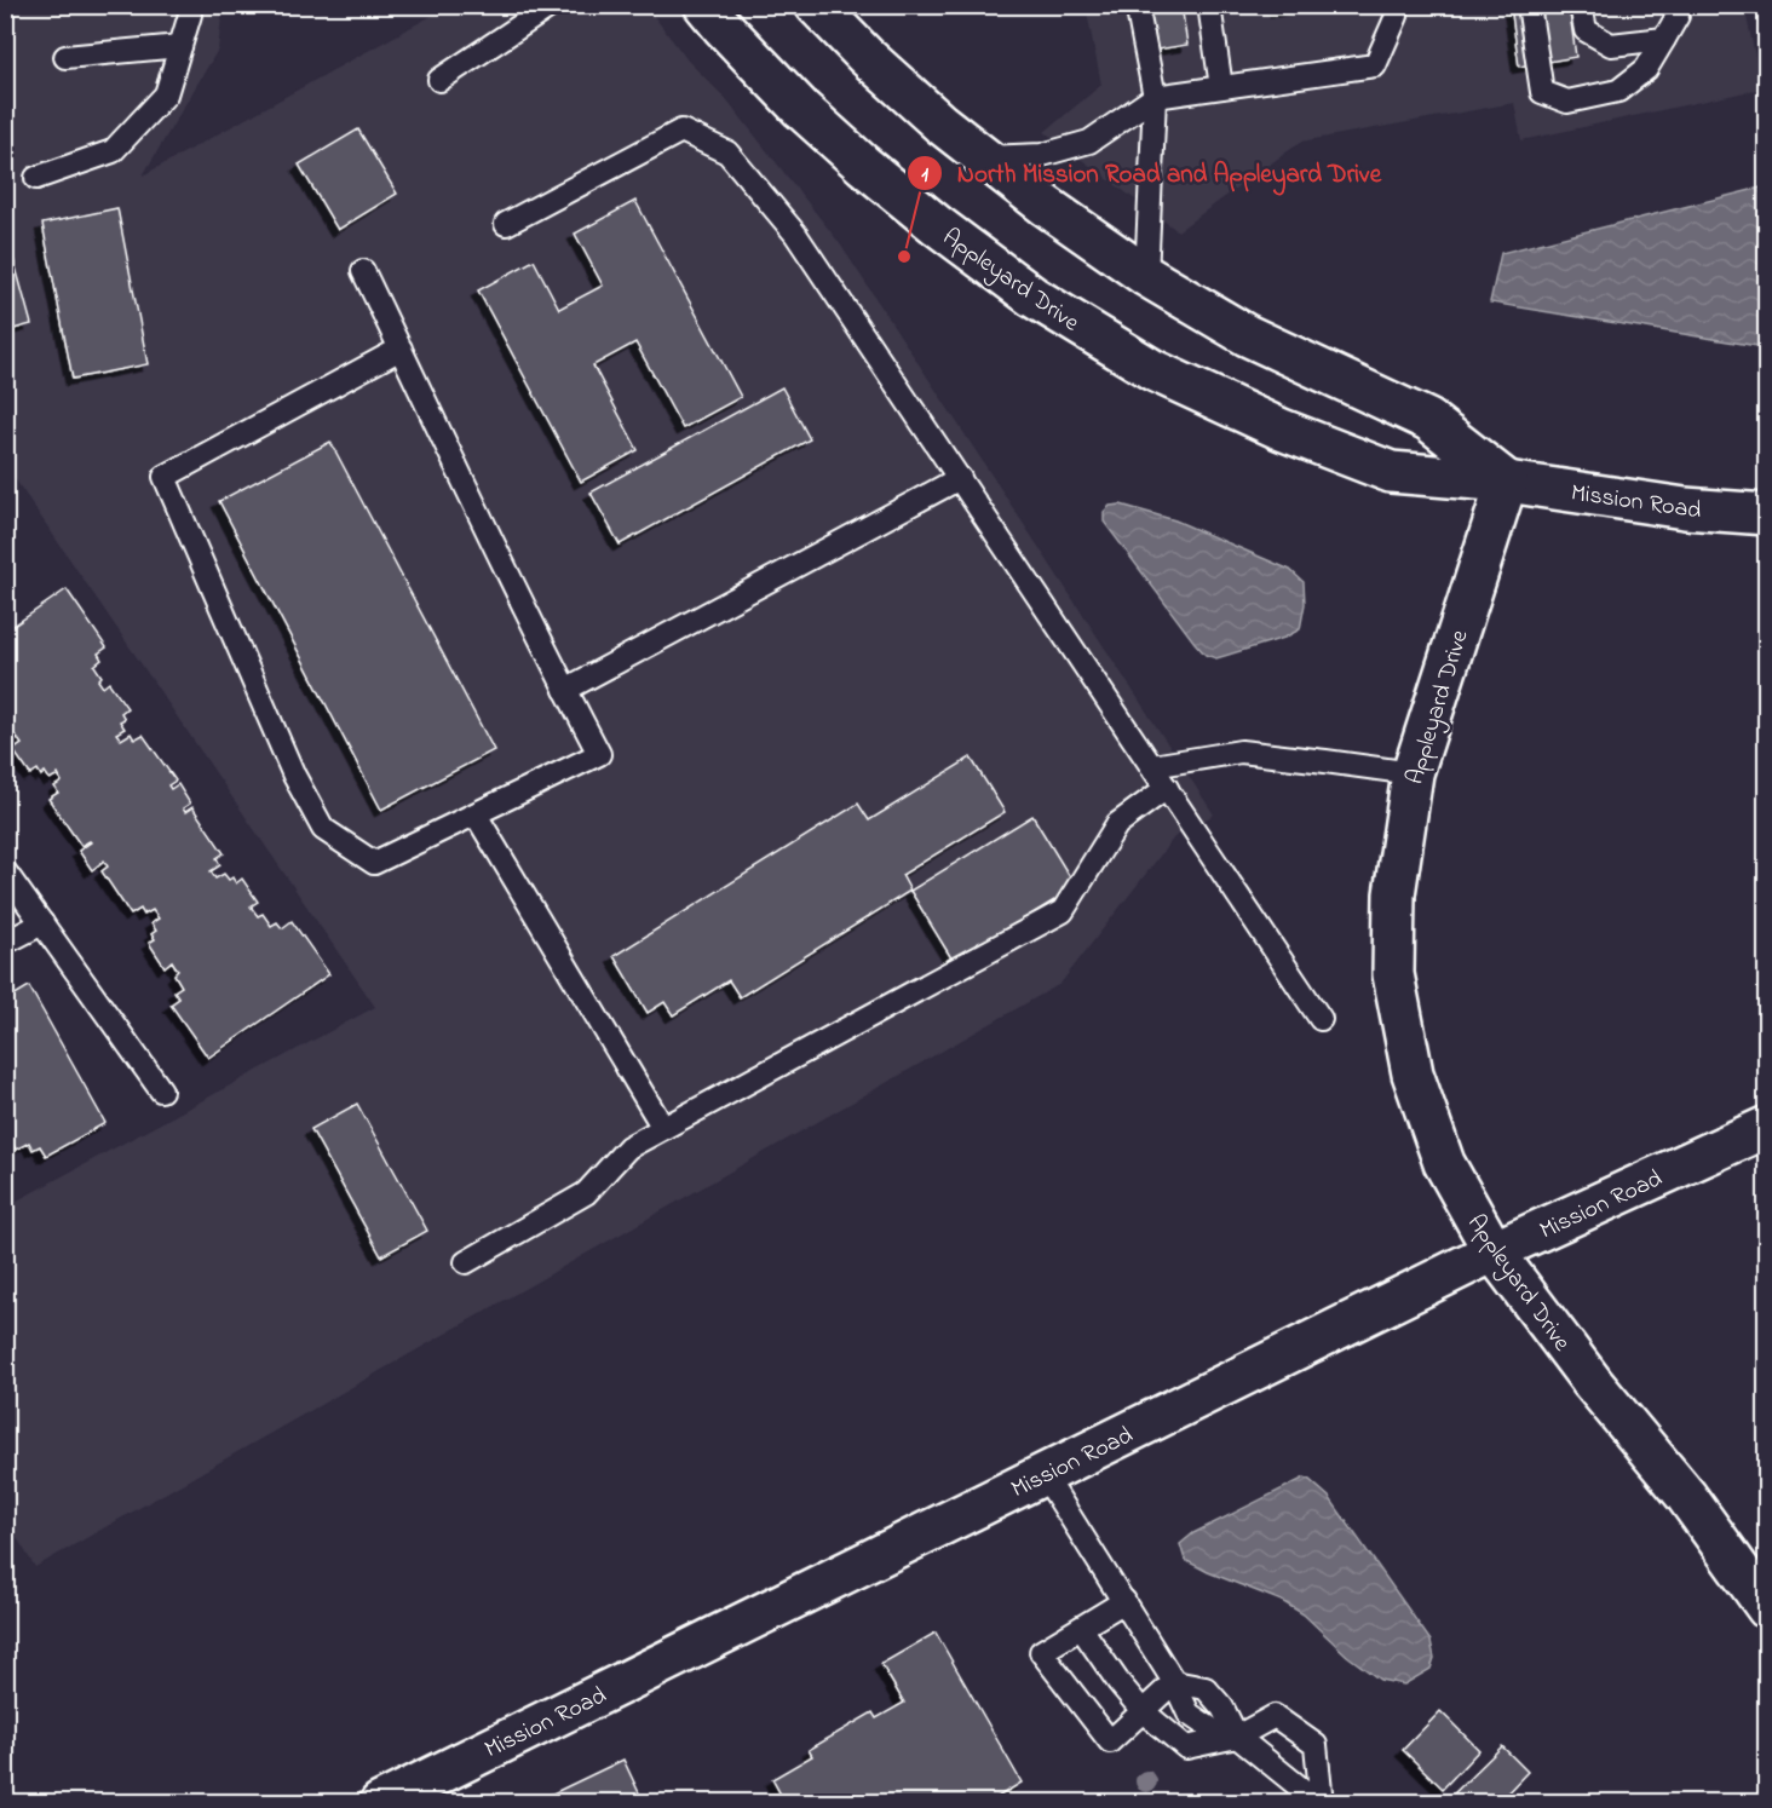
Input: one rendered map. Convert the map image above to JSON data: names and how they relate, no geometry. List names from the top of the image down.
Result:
{
  "streets": {
    "street": ["Appleyard Drive", "Mission Road"]
  },
  "crossings": [
    ["Appleyard Drive", "Mission Road"]
  ],
  "places": ["North Mission Road and Appleyard Drive"]
}
